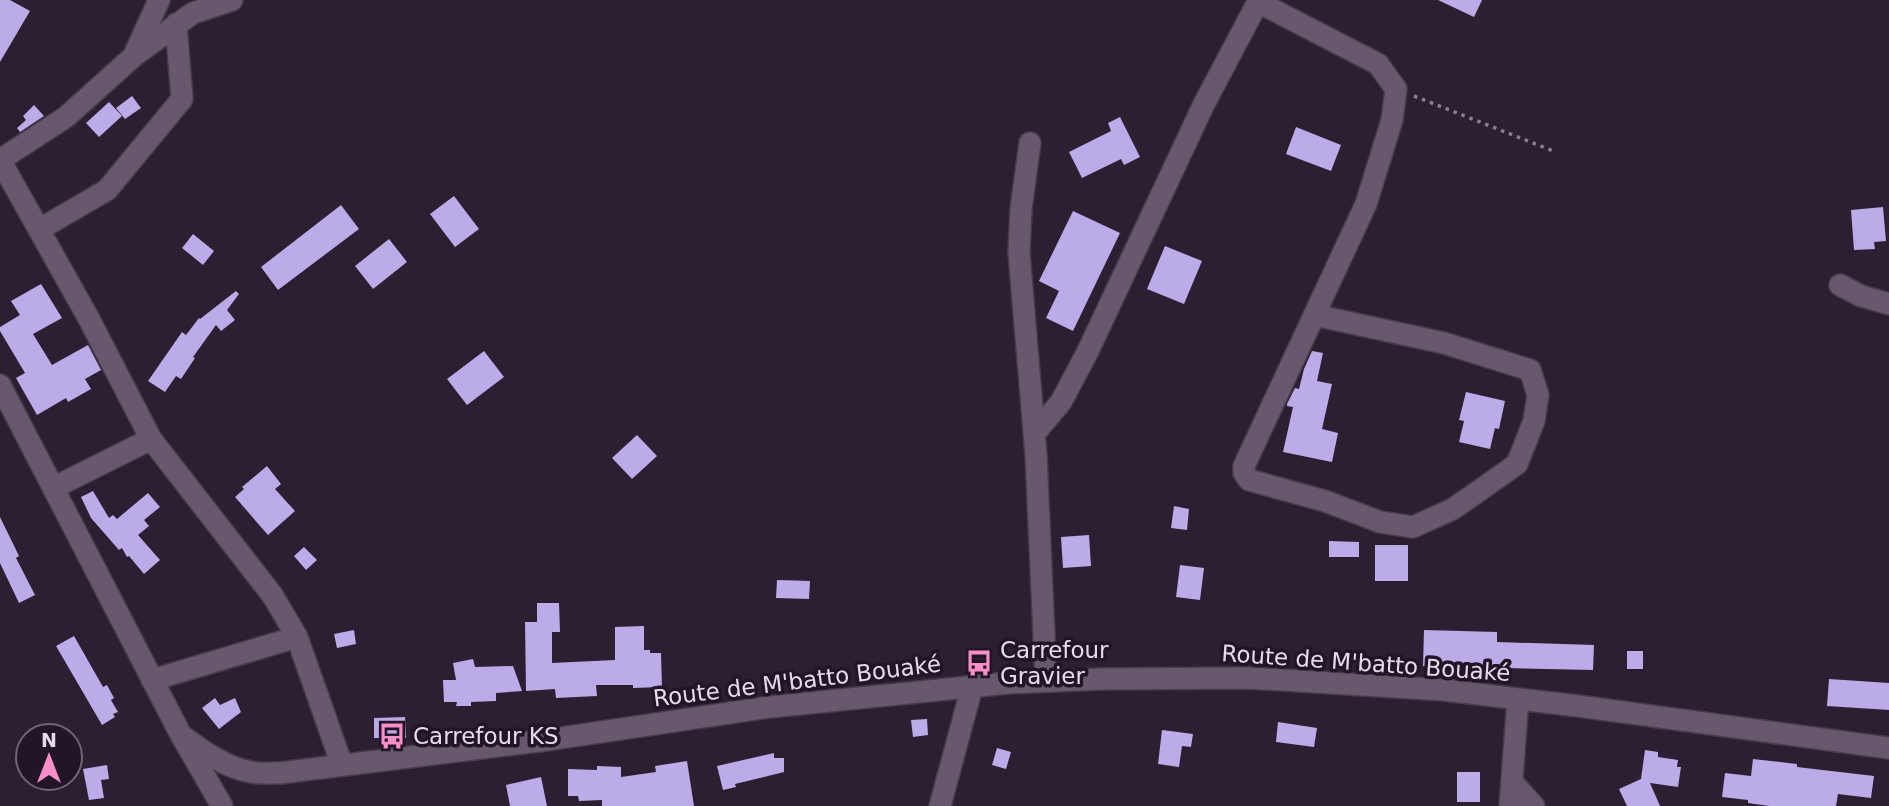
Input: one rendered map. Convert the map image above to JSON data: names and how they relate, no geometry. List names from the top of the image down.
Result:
{
  "streets": {
    "street": ["Route de M'batto Bouaké"]
  },
  "places": {
    "bus stop": ["Carrefour Gravier", "Carrefour KS"]
  },
  "north": "top"
}
